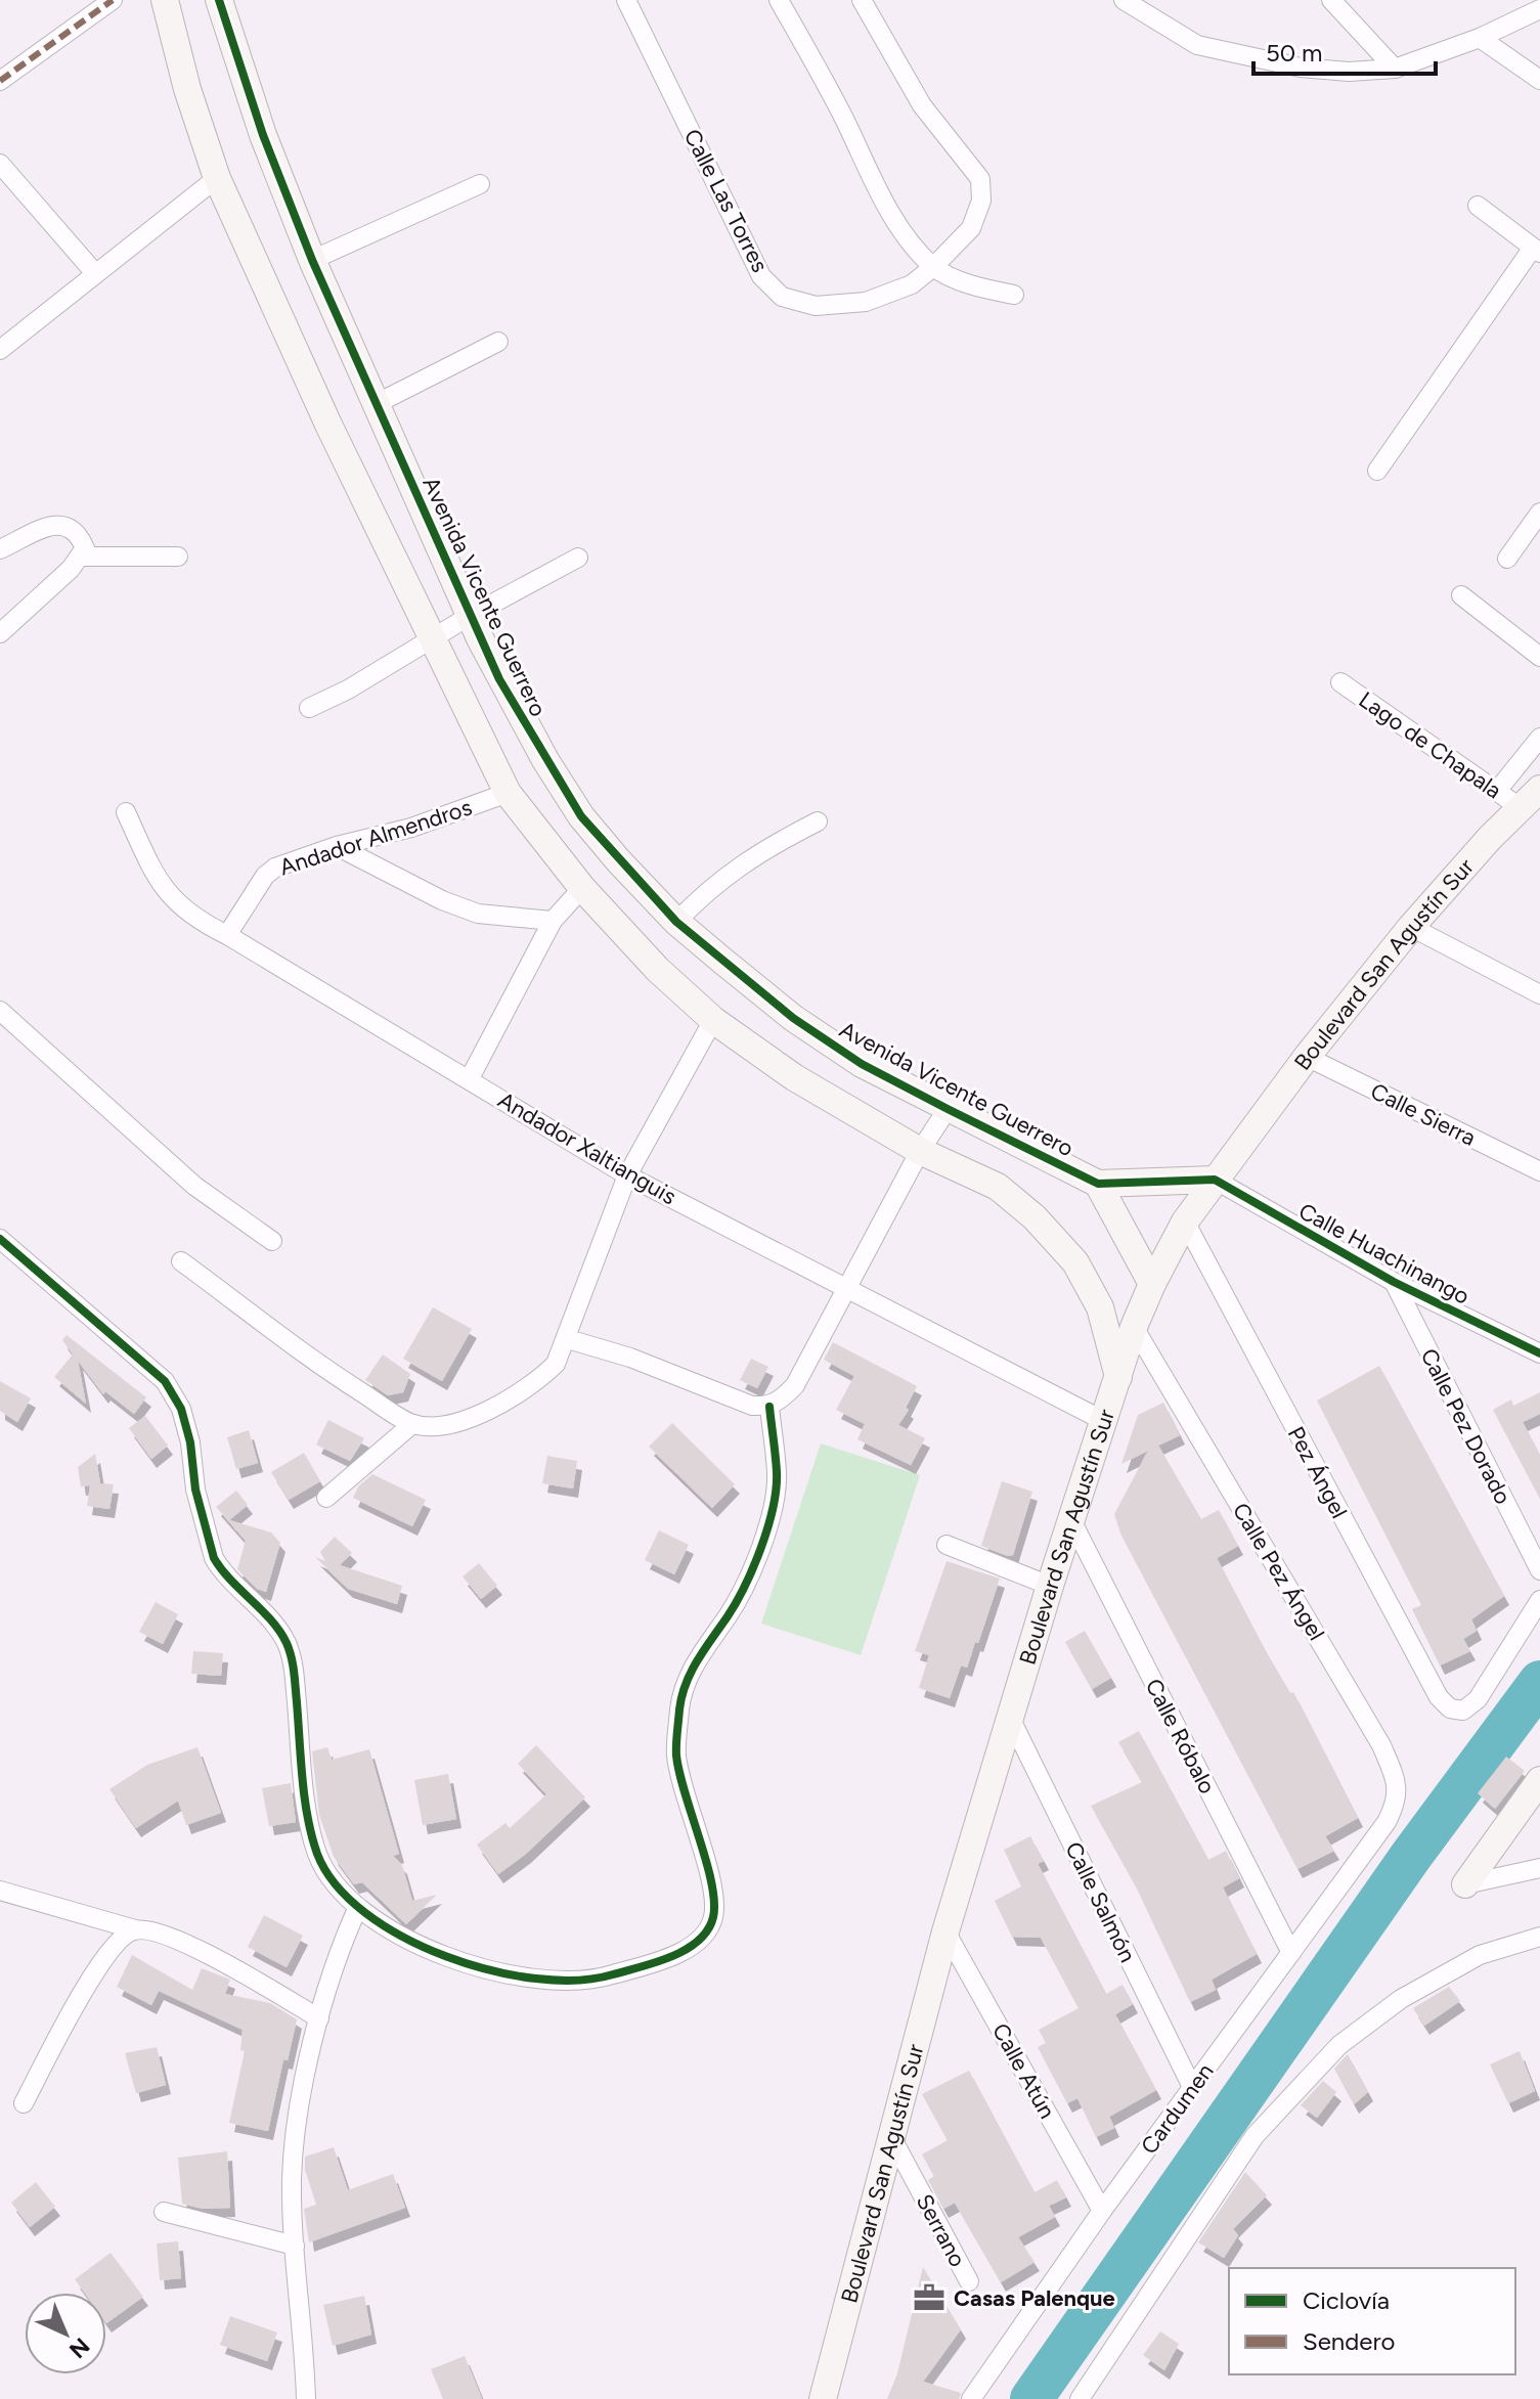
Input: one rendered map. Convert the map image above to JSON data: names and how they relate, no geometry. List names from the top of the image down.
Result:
{
  "streets": {
    "street": [
      "Calle Las Torres",
      "Avenida Vicente Guerrero",
      "Lago de Chapala",
      "Andador Almendros",
      "Boulevard San Agustín Sur",
      "Calle Sierra",
      "Andador Xaltianguis",
      "Calle Huachinango",
      "Calle Pez Dorado",
      "Pez Ángel",
      "Calle Pez Ángel",
      "Calle Róbalo",
      "Calle Salmón",
      "Calle Atún",
      "Cardumen",
      "Serrano"
    ]
  },
  "crossings": [
    ["Avenida Vicente Guerrero", "Boulevard San Agustín Sur"],
    ["Avenida Vicente Guerrero", "Calle Huachinango"],
    ["Lago de Chapala", "Boulevard San Agustín Sur"],
    ["Andador Almendros", "Andador Xaltianguis"],
    ["Boulevard San Agustín Sur", "Calle Sierra"],
    ["Boulevard San Agustín Sur", "Andador Xaltianguis"],
    ["Boulevard San Agustín Sur", "Calle Huachinango"],
    ["Boulevard San Agustín Sur", "Pez Ángel"],
    ["Boulevard San Agustín Sur", "Calle Pez Ángel"],
    ["Boulevard San Agustín Sur", "Calle Róbalo"],
    ["Boulevard San Agustín Sur", "Calle Salmón"],
    ["Boulevard San Agustín Sur", "Calle Atún"],
    ["Boulevard San Agustín Sur", "Serrano"],
    ["Calle Huachinango", "Calle Pez Dorado"],
    ["Calle Pez Ángel", "Cardumen"],
    ["Calle Róbalo", "Cardumen"],
    ["Calle Salmón", "Cardumen"],
    ["Calle Atún", "Cardumen"]
  ],
  "places": {
    "office": ["Casas Palenque"]
  },
  "legend": ["Ciclovía", "Sendero"],
  "scale_bar": "50 m",
  "north": "bottom right"
}
